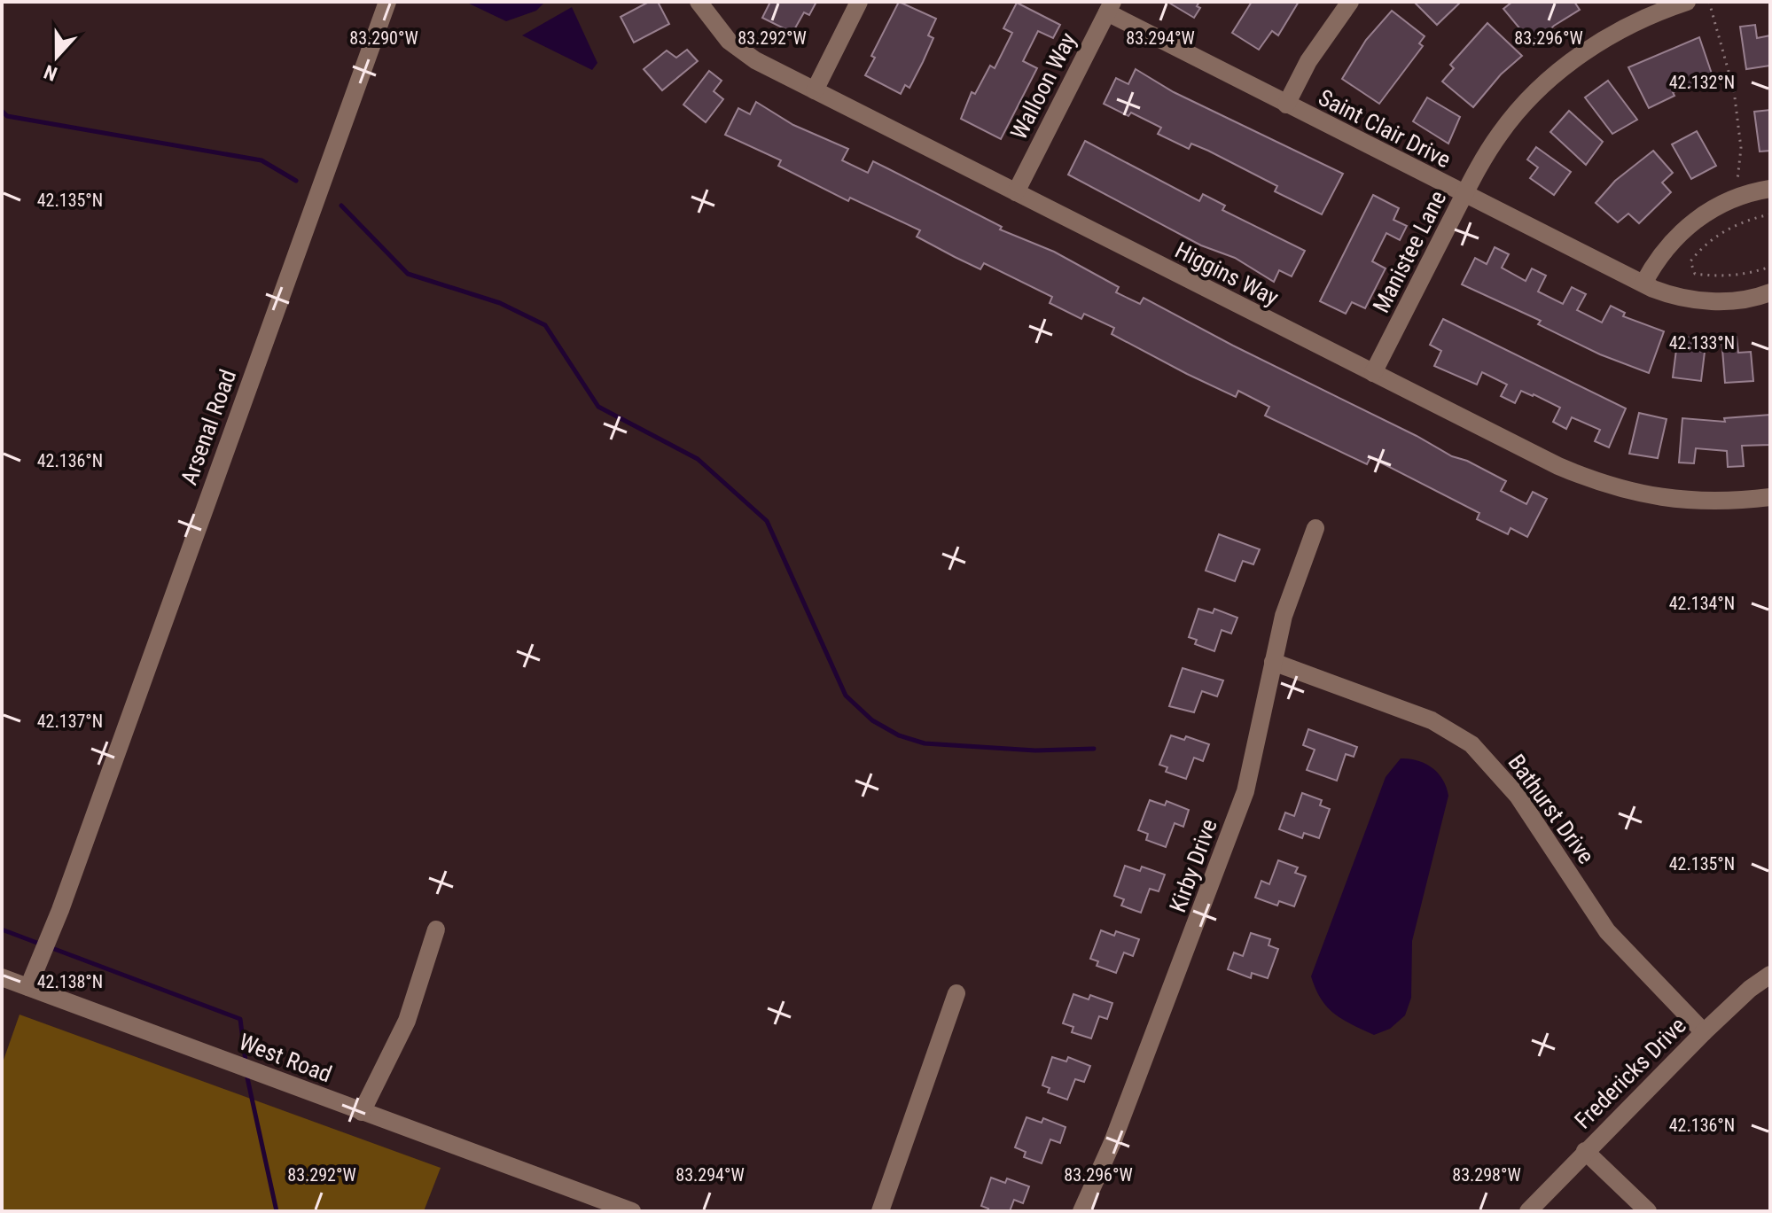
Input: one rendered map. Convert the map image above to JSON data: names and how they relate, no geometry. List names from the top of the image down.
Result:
{
  "streets": {
    "street": [
      "Walloon Way",
      "Saint Clair Drive",
      "Manistee Lane",
      "Higgins Way",
      "Arsenal Road",
      "Bathurst Drive",
      "Kirby Drive",
      "West Road",
      "Fredericks Drive"
    ]
  },
  "crossings": [
    ["Walloon Way", "Saint Clair Drive"],
    ["Walloon Way", "Higgins Way"],
    ["Saint Clair Drive", "Manistee Lane"],
    ["Manistee Lane", "Higgins Way"],
    ["Arsenal Road", "West Road"],
    ["Bathurst Drive", "Kirby Drive"],
    ["Bathurst Drive", "Fredericks Drive"]
  ],
  "north": "bottom",
  "coordinates": [
    "83.292°W",
    "83.294°W",
    "83.296°W",
    "83.290°W",
    "42.132°N",
    "42.135°N",
    "42.133°N",
    "42.136°N",
    "42.134°N",
    "42.137°N",
    "42.138°N",
    "83.298°W"
  ]
}
